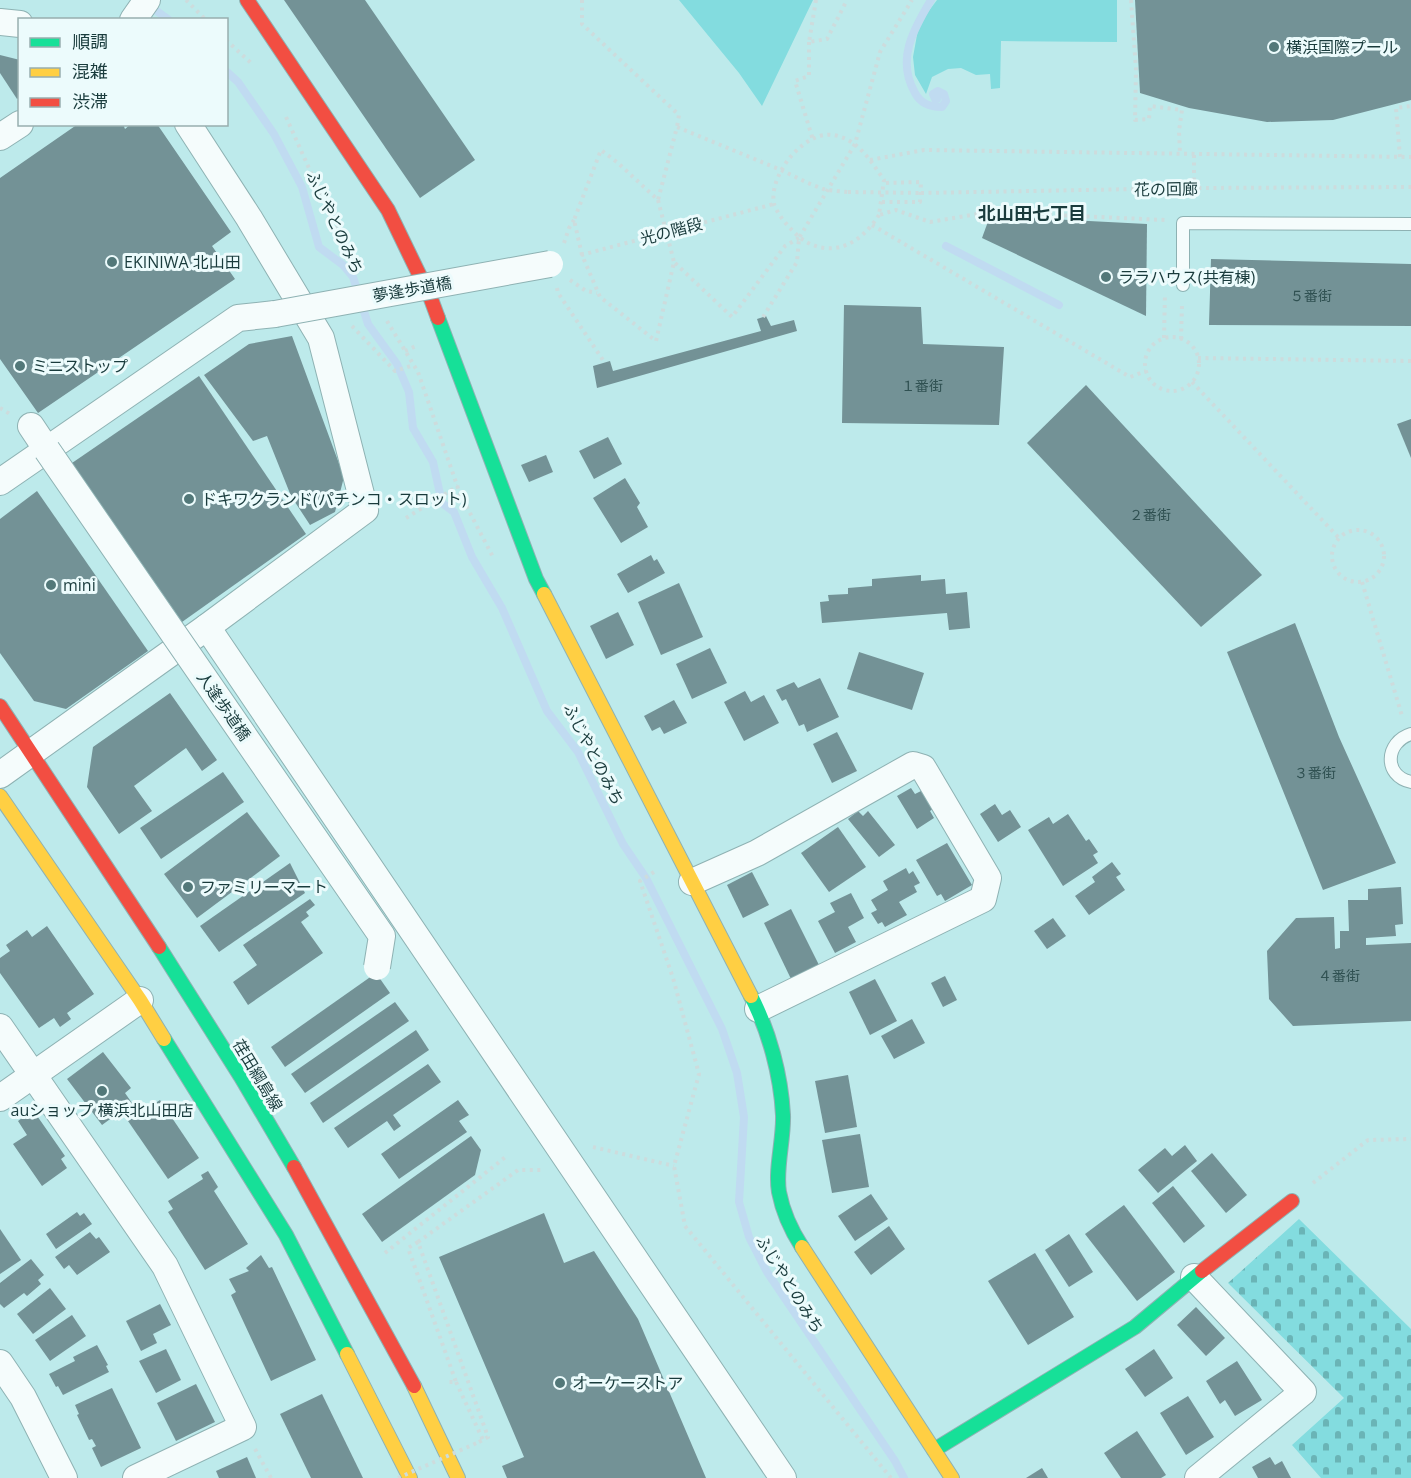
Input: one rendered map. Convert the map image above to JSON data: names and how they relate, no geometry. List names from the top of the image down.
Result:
{
  "streets": {
    "street": ["夢逢歩道橋", "人逢歩道橋", "荏田綱島線"],
    "path": ["花の回廊", "ふじやとのみち", "光の階段"]
  },
  "crossings": [
    ["夢逢歩道橋", "人逢歩道橋"]
  ],
  "districts": ["北山田七丁目"],
  "places": [
    "横浜国際プール",
    "EKINIWA 北山田",
    "ララハウス(共有棟)",
    "ミニストップ",
    "ドキワクランド(パチンコ・スロット)",
    "mini",
    "ファミリーマート",
    "auショップ 横浜北山田店",
    "オーケーストア"
  ],
  "house_numbers": [
    "５番街",
    "１番街",
    "２番街",
    "３番街",
    "４番街"
  ],
  "legend": ["順調", "混雑", "渋滞"]
}
